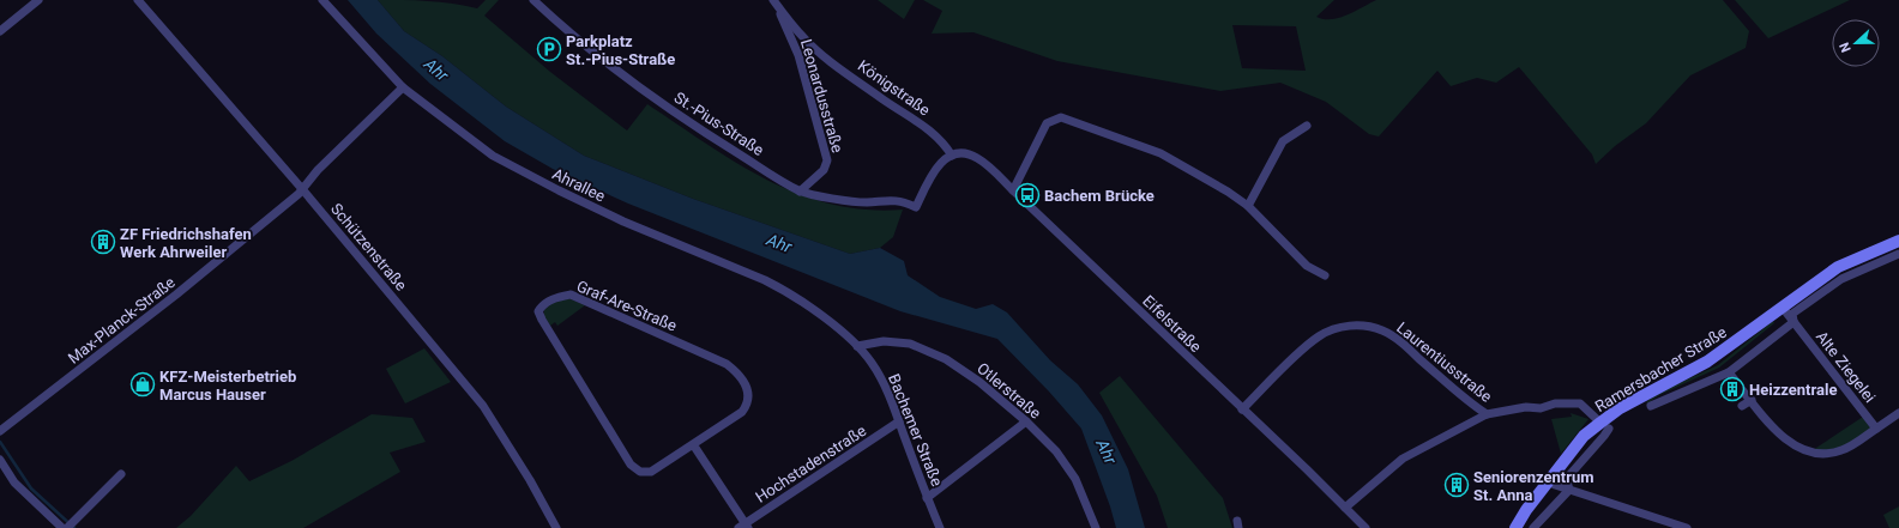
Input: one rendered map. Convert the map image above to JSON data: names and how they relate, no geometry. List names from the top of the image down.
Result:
{
  "streets": {
    "main road": ["Ramersbacher Straße"],
    "street": [
      "Königstraße",
      "Leonardusstraße",
      "St.-Pius-Straße",
      "Ahrallee",
      "Schützenstraße",
      "Graf-Are-Straße",
      "Max-Planck-Straße",
      "Eifelstraße",
      "Laurentiusstraße",
      "Alte Ziegelei",
      "Otlerstraße",
      "Bachemer Straße",
      "Hochstadenstraße"
    ]
  },
  "crossings": [
    ["Königstraße", "Leonardusstraße"],
    ["Königstraße", "St.-Pius-Straße"],
    ["Königstraße", "Eifelstraße"],
    ["Leonardusstraße", "St.-Pius-Straße"],
    ["St.-Pius-Straße", "Eifelstraße"],
    ["Ahrallee", "Max-Planck-Straße"],
    ["Ahrallee", "Otlerstraße"],
    ["Ahrallee", "Bachemer Straße"],
    ["Schützenstraße", "Max-Planck-Straße"],
    ["Eifelstraße", "Laurentiusstraße"],
    ["Alte Ziegelei", "Ramersbacher Straße"],
    ["Otlerstraße", "Bachemer Straße"],
    ["Bachemer Straße", "Hochstadenstraße"]
  ],
  "water": ["Ahr"],
  "places": {
    "parking": ["Parkplatz St.-Pius-Straße"],
    "bus stop": ["Bachem Brücke"],
    "building": ["ZF Friedrichshafen Werk Ahrweiler", "Heizzentrale", "Seniorenzentrum St. Anna"],
    "shop": ["KFZ-Meisterbetrieb Marcus Hauser"]
  },
  "north": "left"
}
